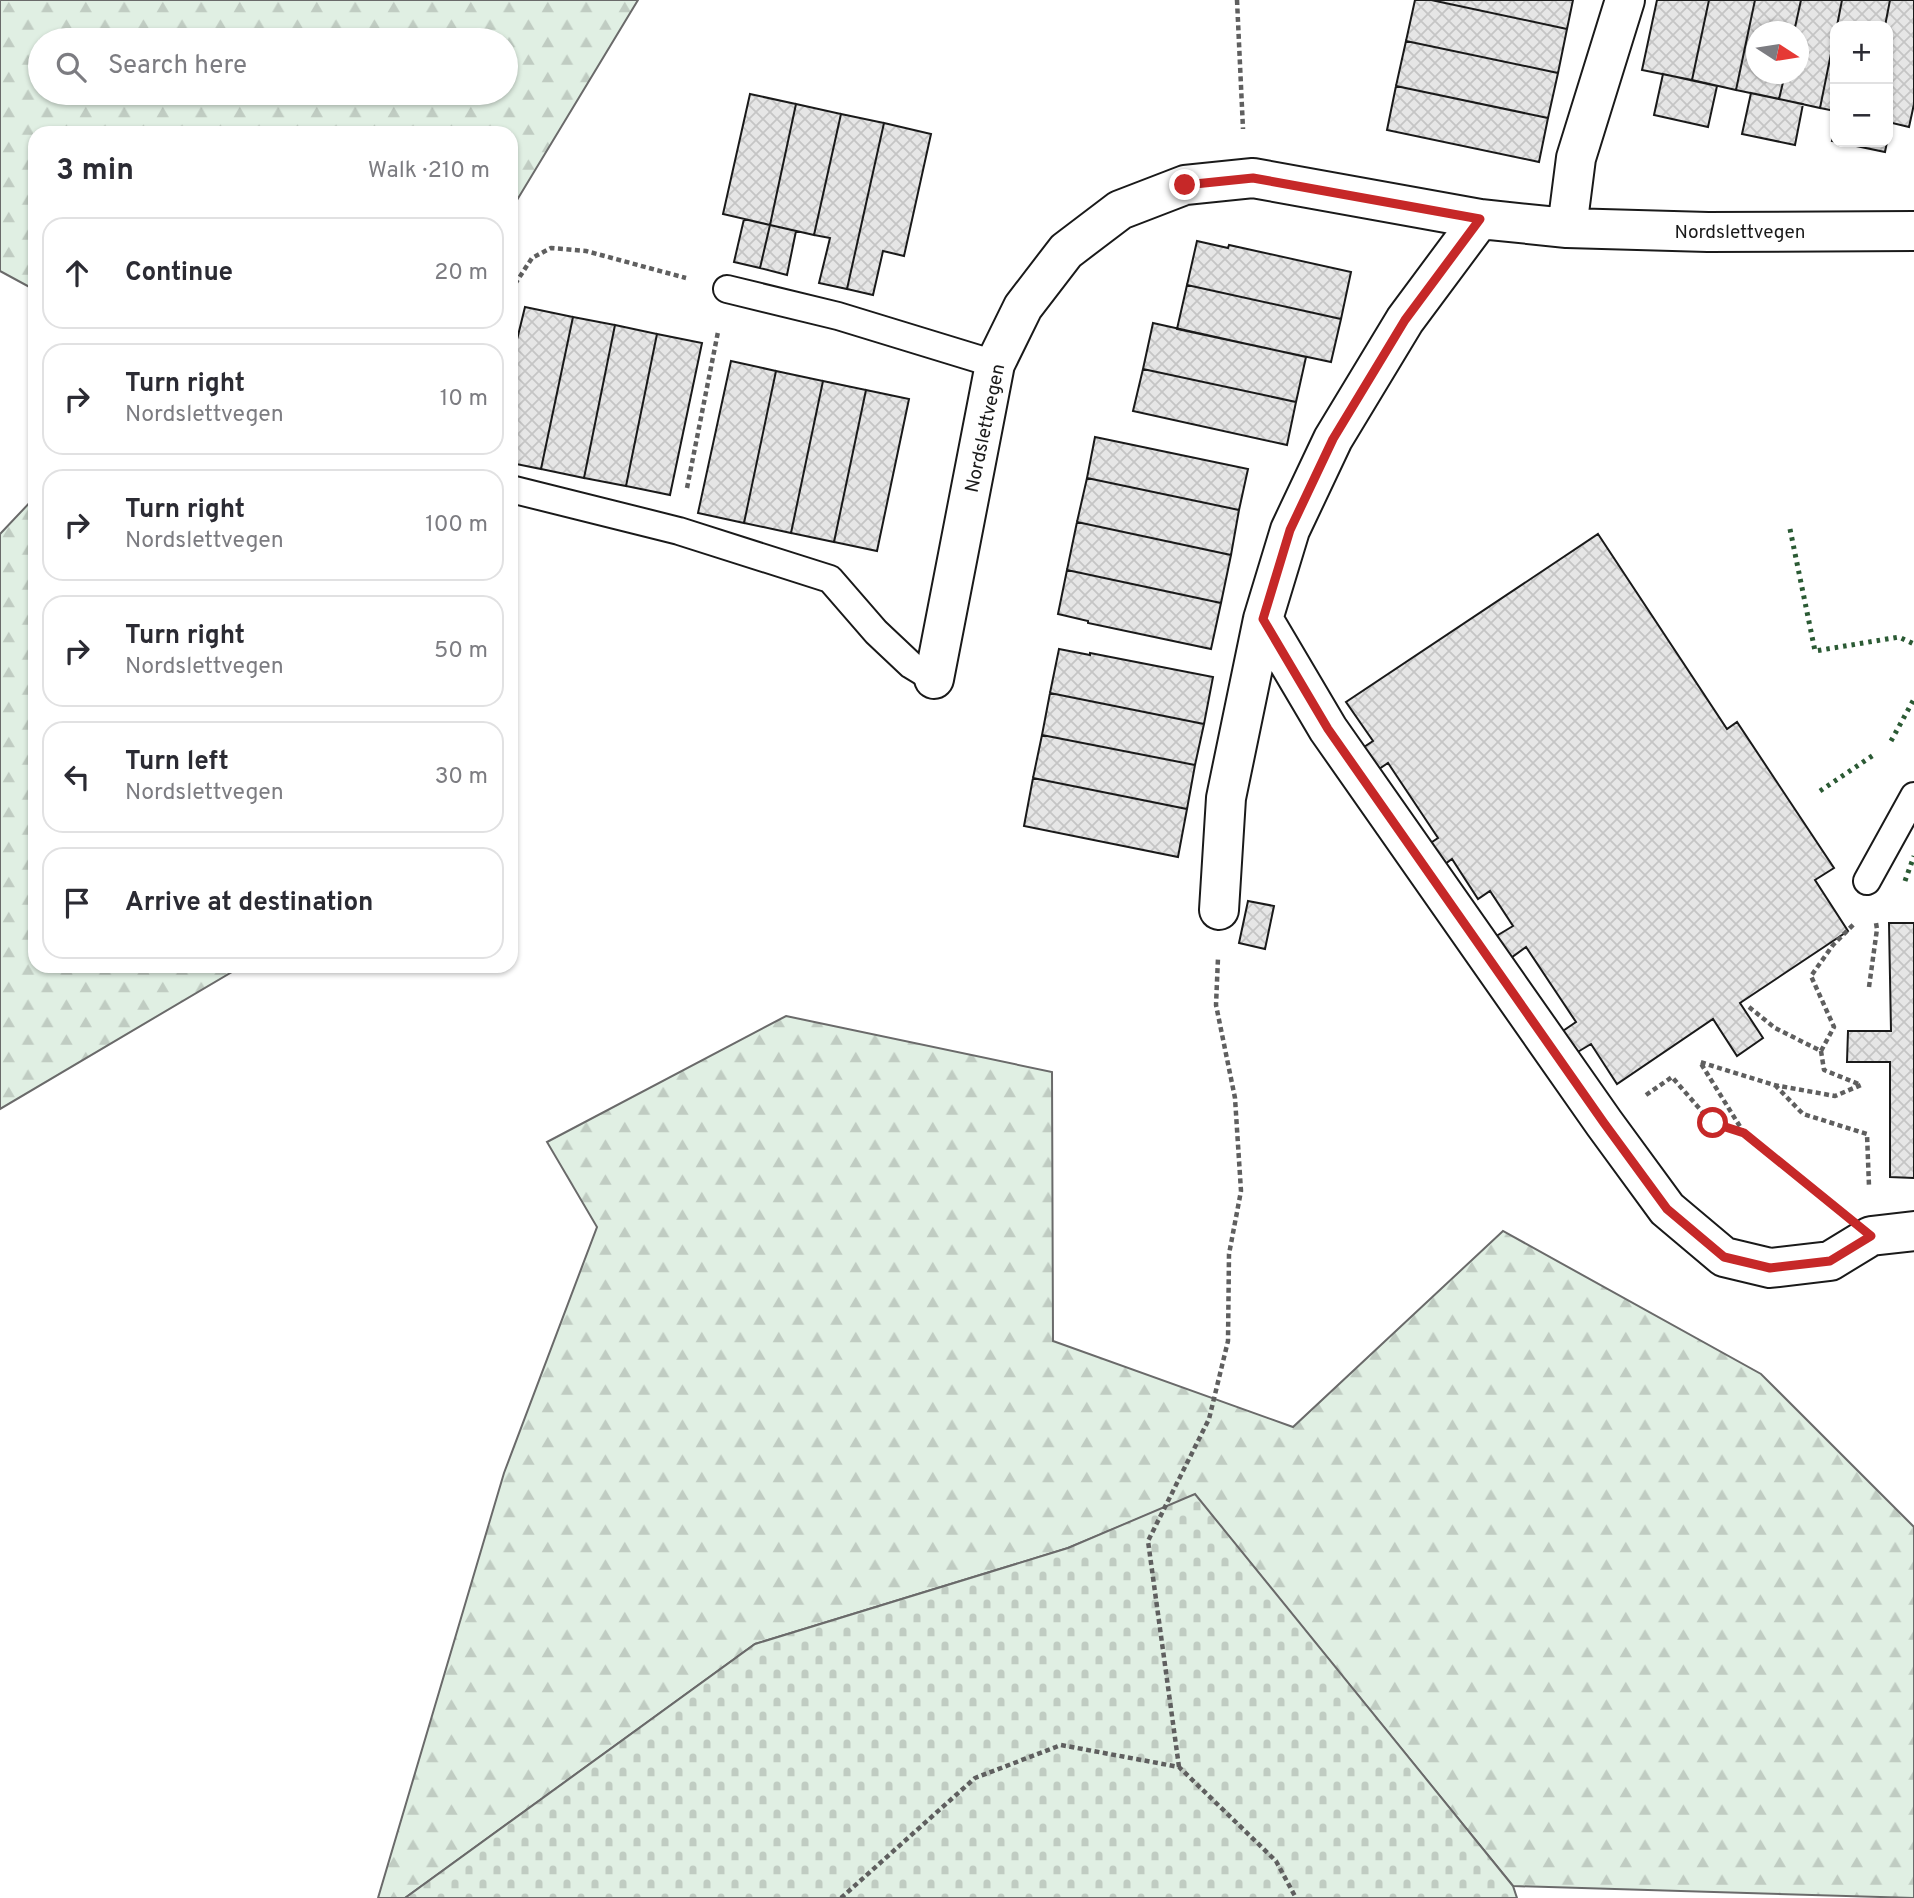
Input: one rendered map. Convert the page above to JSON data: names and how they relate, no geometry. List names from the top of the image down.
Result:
{
  "streets": {
    "street": ["Nordslettvegen"]
  },
  "north": "right",
  "page": {
    "map_buttons": ["+", "−"],
    "search": "Search here",
    "heading": ["3 min", "Walk · 210 m"],
    "list": [
      ["Continue", "20 m"],
      ["Turn right", "Nordslettvegen", "10 m"],
      ["Turn right", "Nordslettvegen", "100 m"],
      ["Turn right", "Nordslettvegen", "50 m"],
      ["Turn left", "Nordslettvegen", "30 m"],
      "Arrive at destination"
    ]
  }
}
